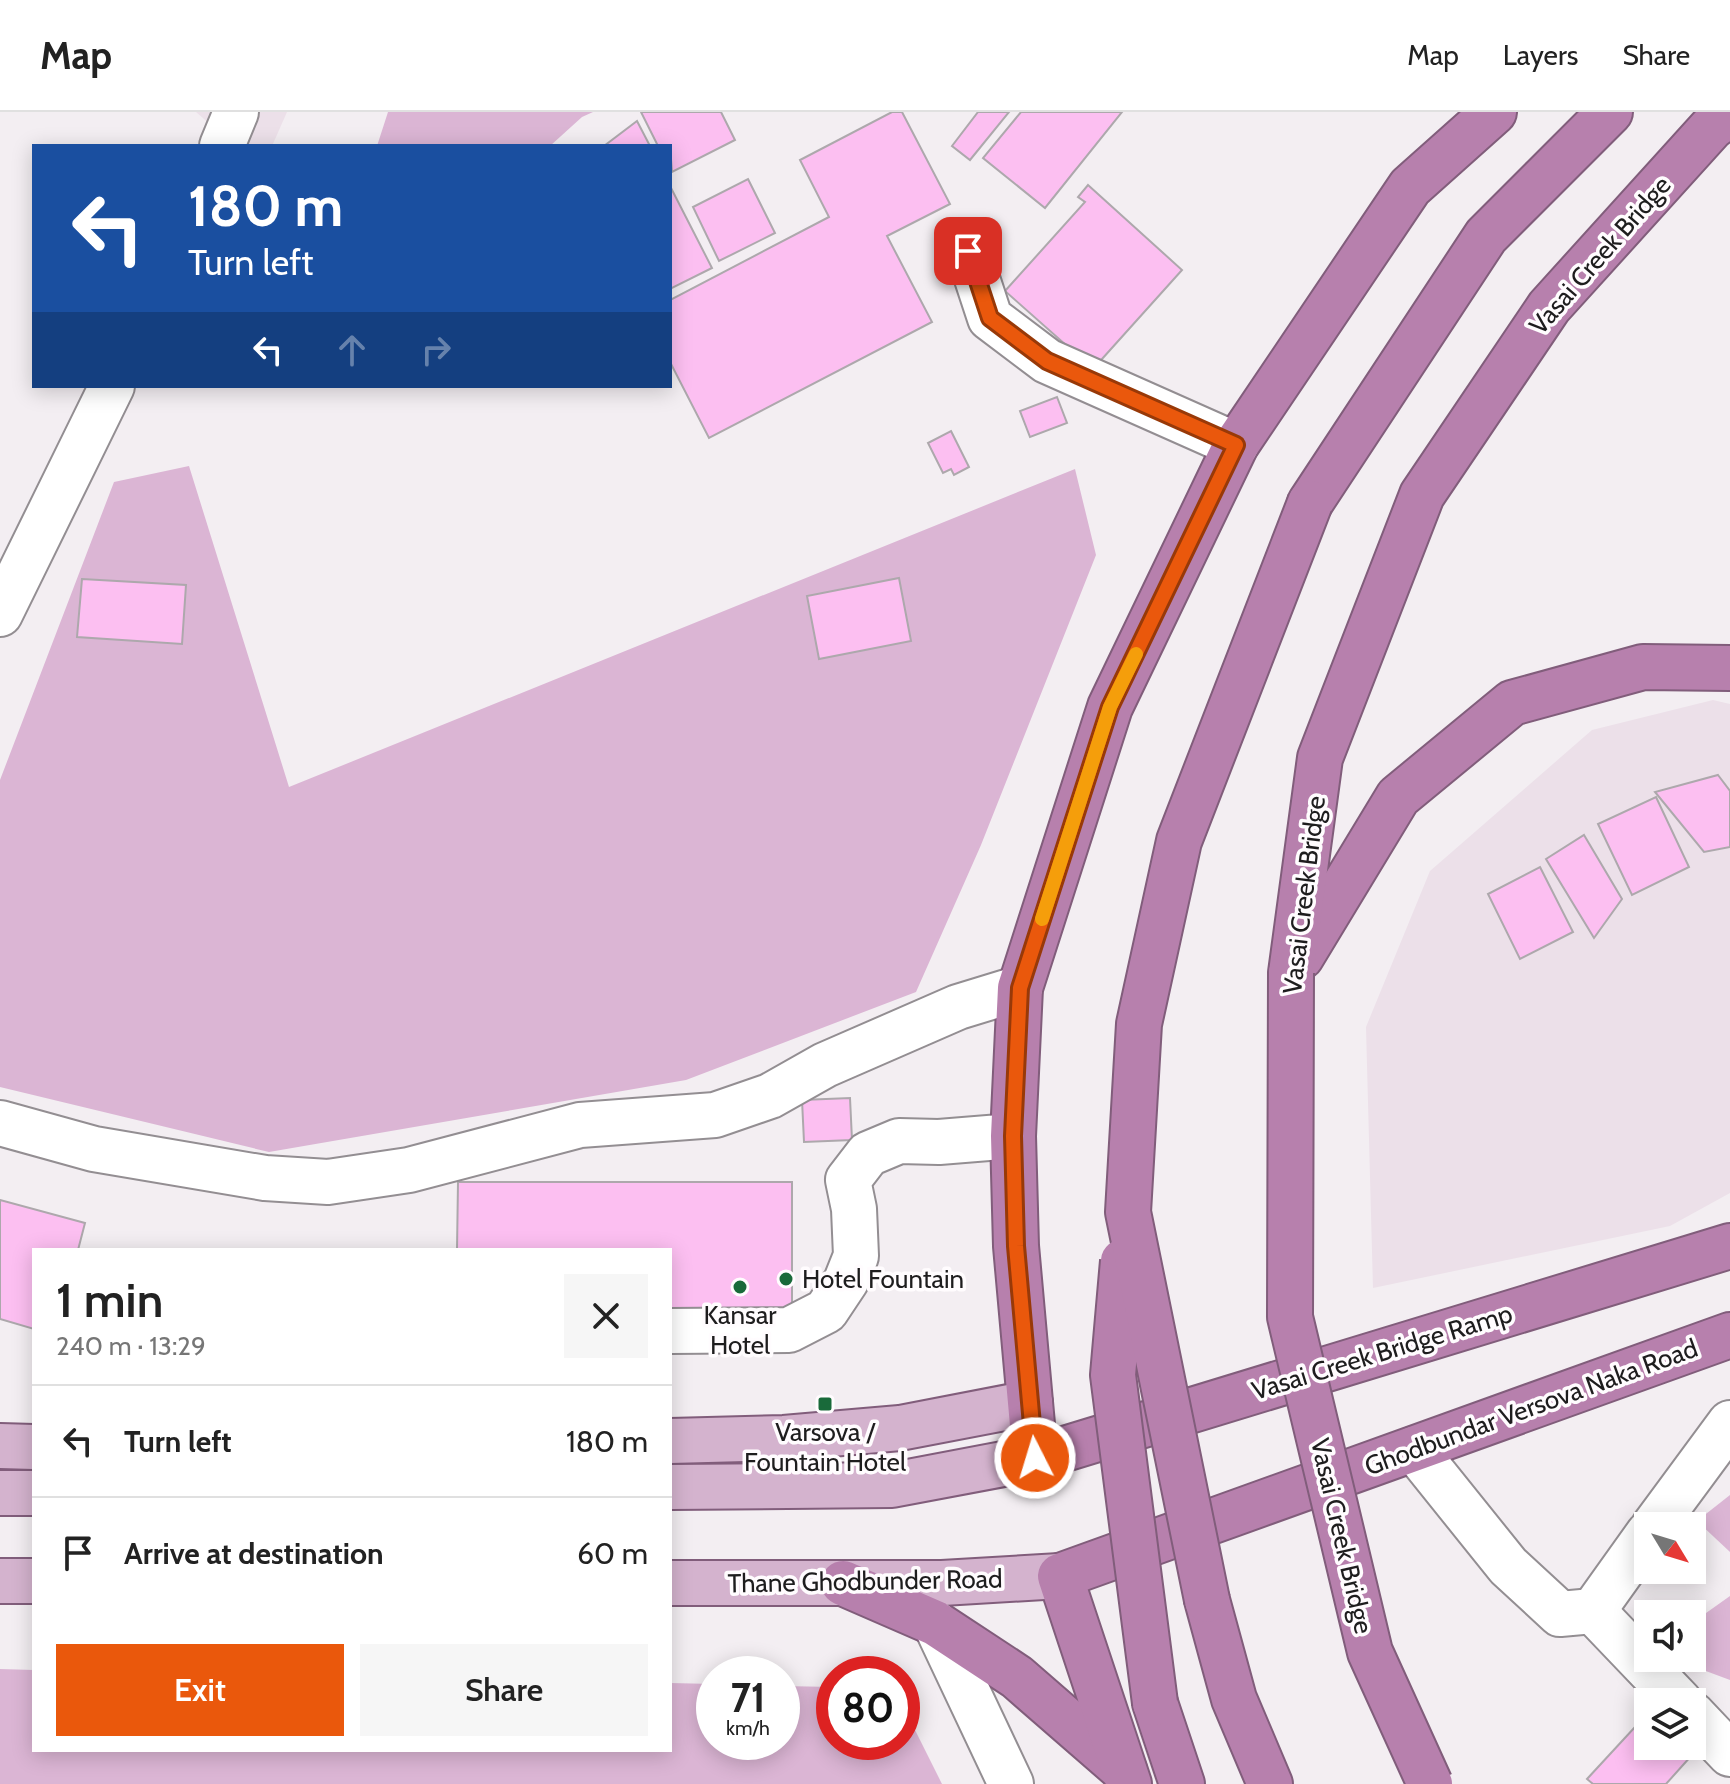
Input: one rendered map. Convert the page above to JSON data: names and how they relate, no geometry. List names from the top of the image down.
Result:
{
  "streets": {
    "highway": ["Vasai Creek Bridge", "Vasai Creek Bridge Ramp", "Ghodbundar Versova Naka Road"],
    "main road": ["Thane Ghodbunder Road"]
  },
  "crossings": [
    ["Ghodbundar Versova Naka Road", "Thane Ghodbunder Road"]
  ],
  "places": {
    "other": ["Hotel Fountain", "Kansar Hotel"],
    "transit": ["Varsova / Fountain Hotel"]
  },
  "north": "bottom right",
  "page": {
    "header": "Map",
    "nav": ["Map", "Layers", "Share"],
    "turn": ["180 m", "Turn left"],
    "heading": ["1 min", "240 m · 13:29"],
    "list": [
      {
        "name": "Turn left",
        "value": "180 m"
      },
      {
        "name": "Arrive at destination",
        "value": "60 m"
      }
    ],
    "buttons": ["Exit", "Share"],
    "speed": "71 km/h",
    "limit": "80"
  }
}
